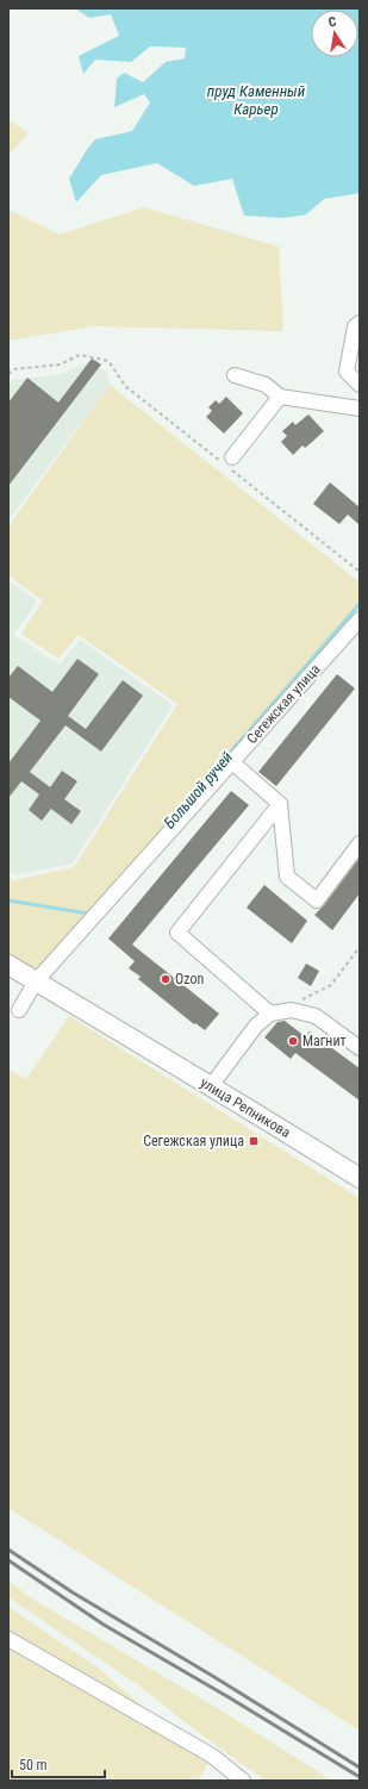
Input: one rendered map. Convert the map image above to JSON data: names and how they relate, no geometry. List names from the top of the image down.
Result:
{
  "streets": {
    "main road": ["улица Репникова"],
    "street": ["Сегежская улица"]
  },
  "crossings": [
    ["Сегежская улица", "улица Репникова"]
  ],
  "water": ["пруд Каменный Карьер", "Большой ручей"],
  "places": {
    "other": ["Ozon", "Магнит"],
    "transit": ["Сегежская улица"]
  },
  "scale_bar": "50 m",
  "north": "top"
}
